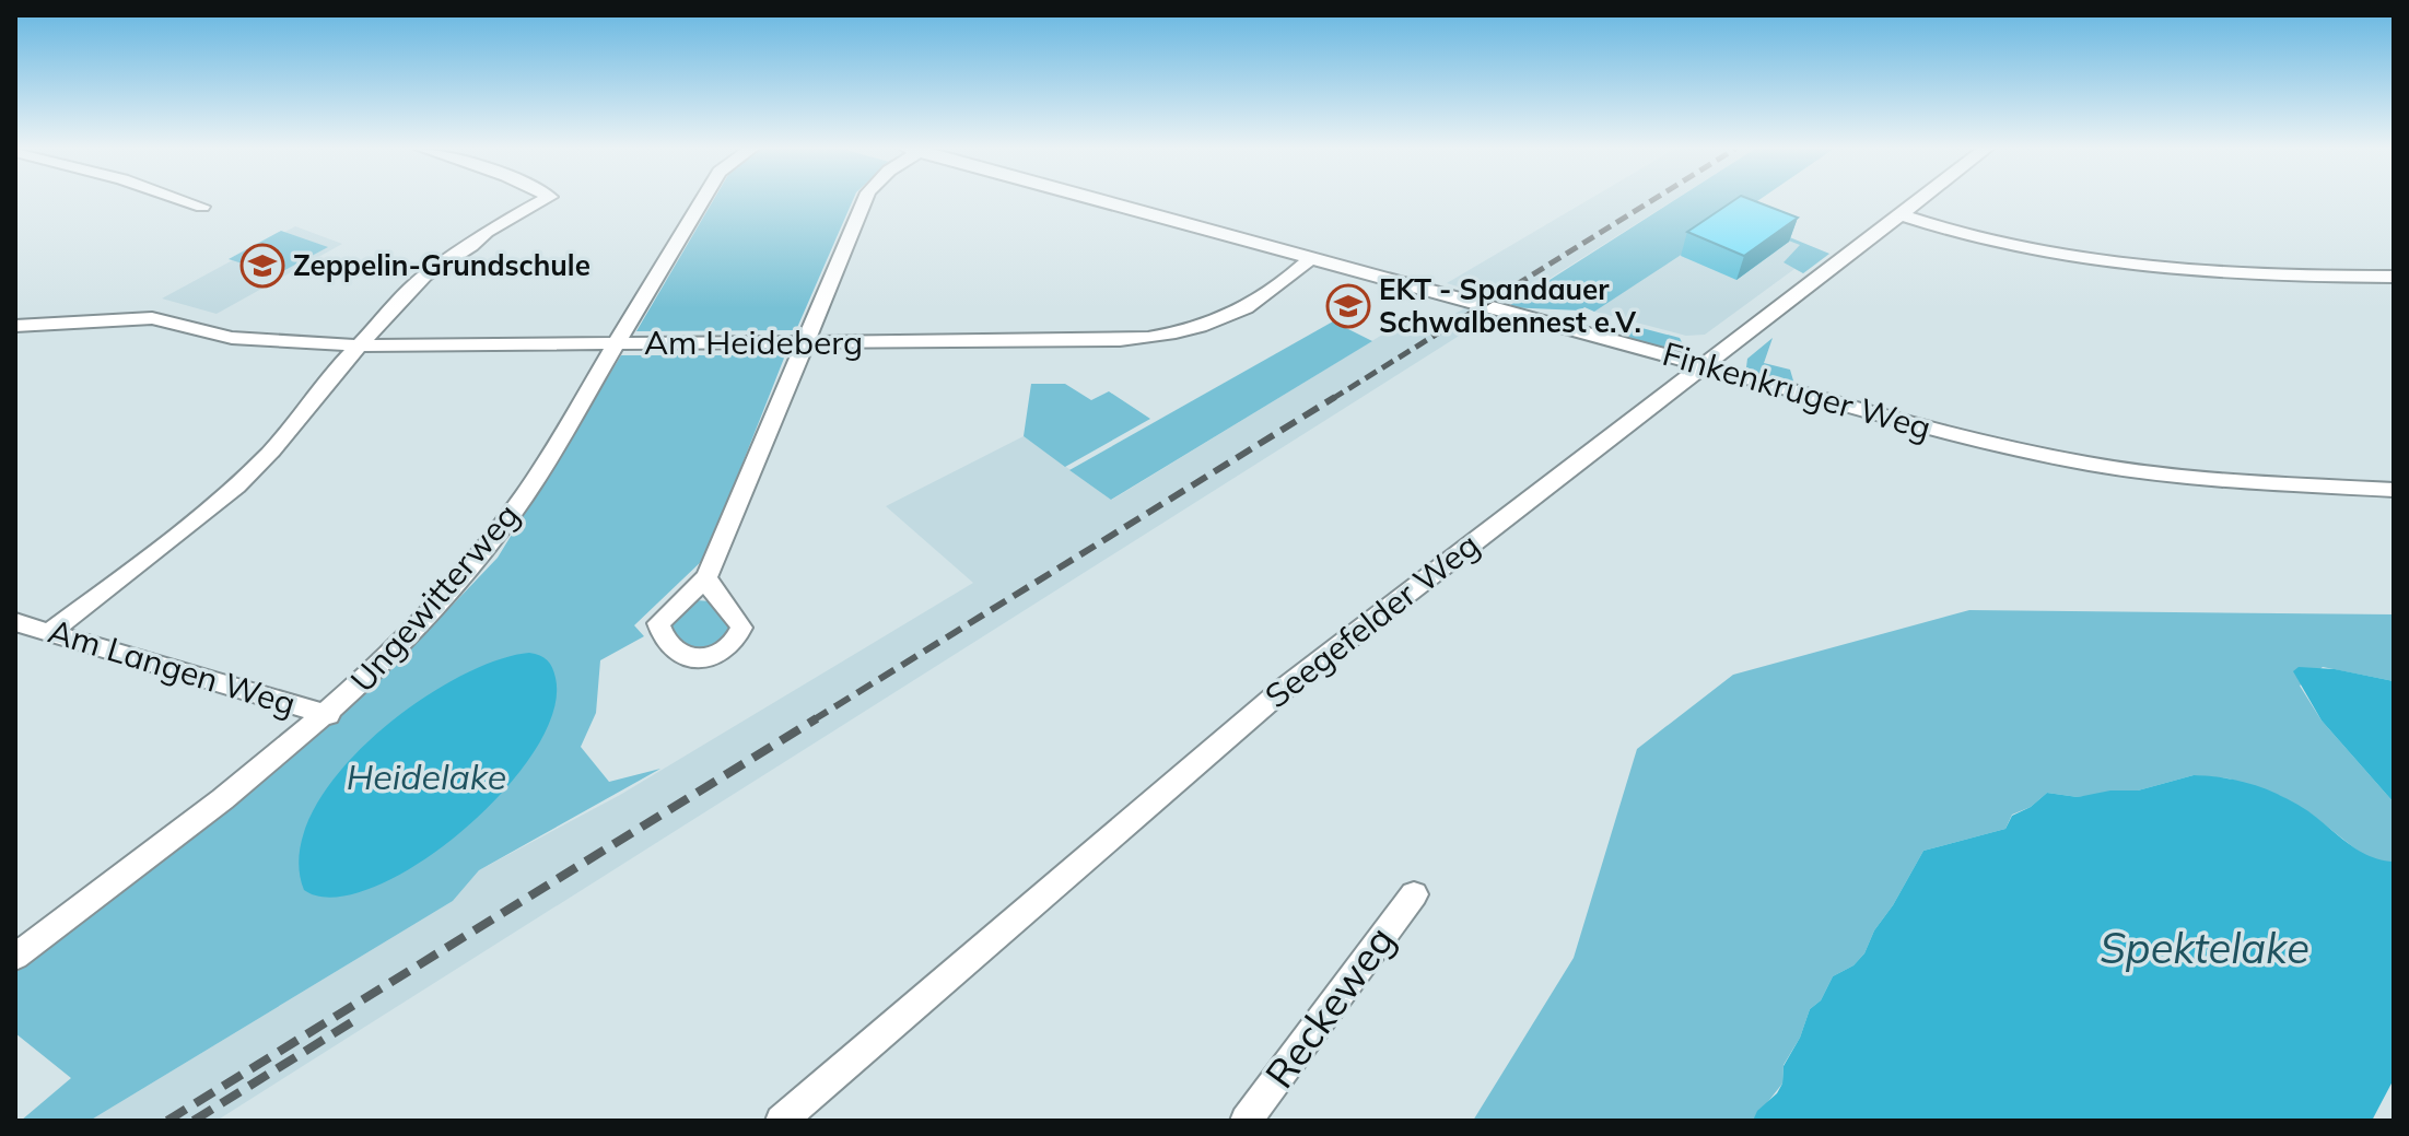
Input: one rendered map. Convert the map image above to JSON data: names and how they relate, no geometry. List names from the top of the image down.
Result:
{
  "streets": {
    "street": [
      "Am Heideberg",
      "Finkenkruger Weg",
      "Ungewitterweg",
      "Seegefelder Weg",
      "Am Langen Weg",
      "Reckeweg"
    ]
  },
  "crossings": [
    ["Am Heideberg", "Finkenkruger Weg"],
    ["Am Heideberg", "Ungewitterweg"],
    ["Finkenkruger Weg", "Seegefelder Weg"],
    ["Ungewitterweg", "Am Langen Weg"]
  ],
  "water": ["Heidelake", "Spektelake"],
  "places": {
    "school or university": ["Zeppelin-Grundschule", "EKT - Spandauer Schwalbennest e.V."]
  }
}
